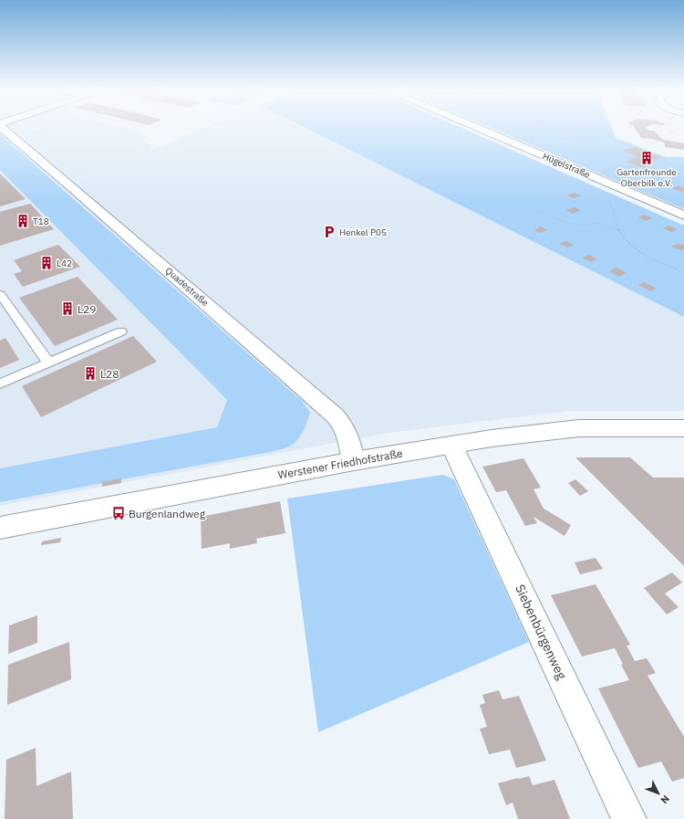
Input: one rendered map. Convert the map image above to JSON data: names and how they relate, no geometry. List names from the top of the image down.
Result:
{
  "streets": {
    "street": [
      "Hügelstraße",
      "Quadestraße",
      "Werstener Friedhofstraße",
      "Siebenbürgenweg"
    ]
  },
  "crossings": [
    ["Quadestraße", "Werstener Friedhofstraße"],
    ["Werstener Friedhofstraße", "Siebenbürgenweg"]
  ],
  "places": {
    "building": [
      "Gartenfreunde Oberbilk e.V.",
      "T18",
      "L42",
      "L29",
      "L28"
    ],
    "parking": ["Henkel P05"],
    "bus stop": ["Burgenlandweg"]
  },
  "north": "bottom right"
}
